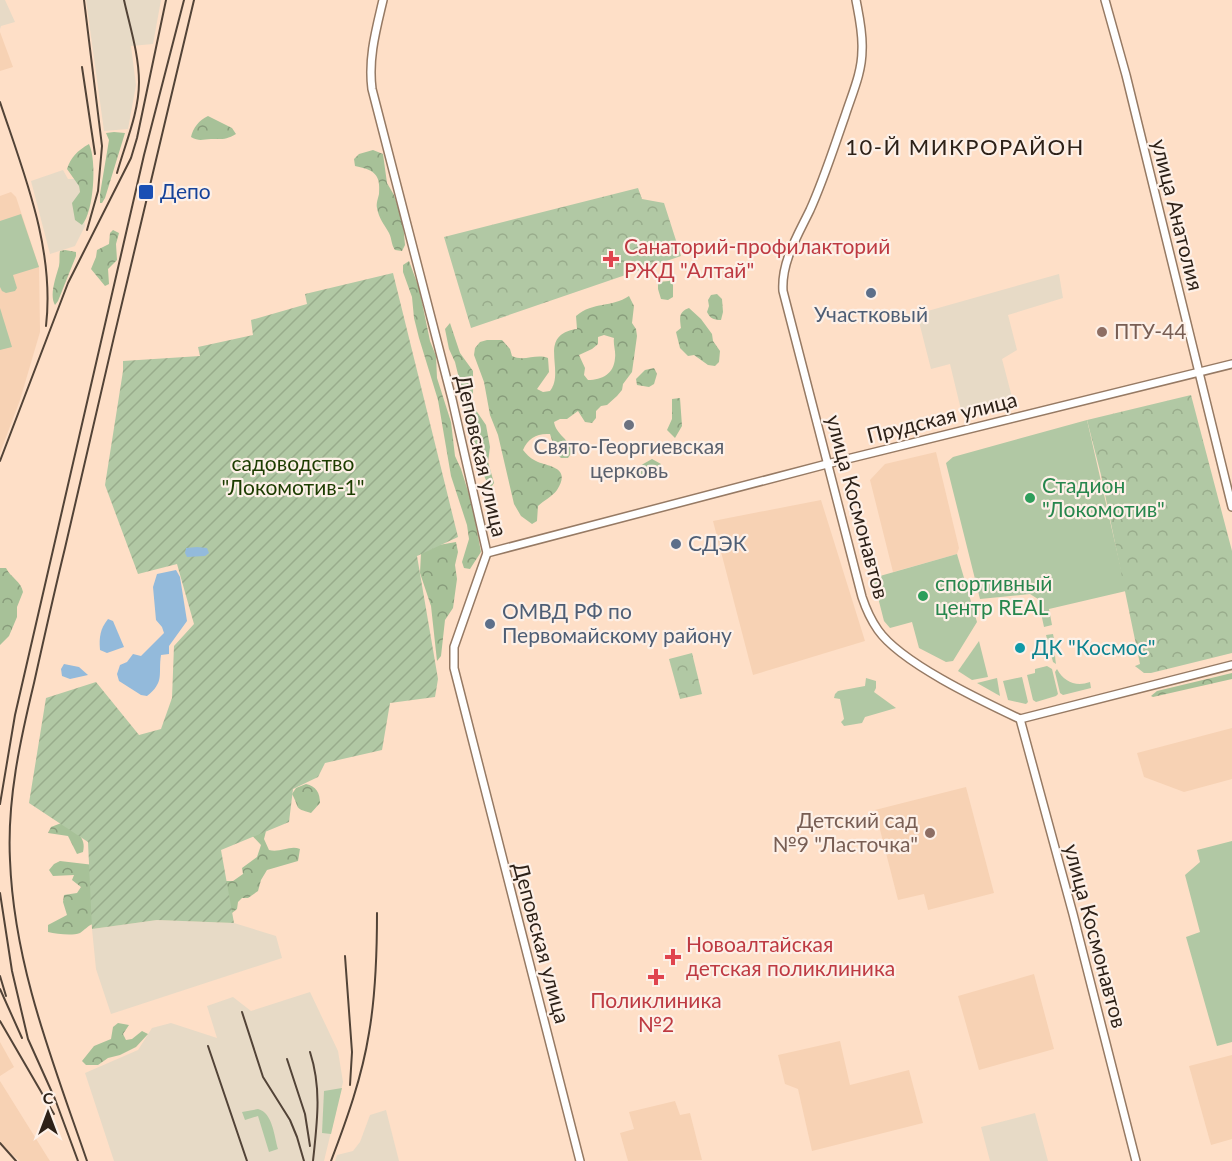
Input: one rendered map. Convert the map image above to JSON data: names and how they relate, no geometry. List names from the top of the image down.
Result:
{
  "streets": {
    "street": [
      "улица Анатолия",
      "Прудская улица",
      "Деповская улица",
      "улица Космонавтов"
    ]
  },
  "crossings": [
    ["улица Анатолия", "Прудская улица"],
    ["Прудская улица", "Деповская улица"],
    ["Прудская улица", "улица Космонавтов"]
  ],
  "districts": ["10-Й МИКРОРАЙОН"],
  "parks": ["садоводство \"Локомотив-1\""],
  "places": {
    "transit": ["Депо"],
    "health": ["Санаторий-профилакторий РЖД \"Алтай\"", "Новоалтайская детская поликлиника", "Поликлиника №2"],
    "other": [
      "Участковый",
      "ПТУ-44",
      "Свято-Георгиевская церковь",
      "Стадион \"Локомотив\"",
      "СДЭК",
      "спортивный центр REAL",
      "ОМВД РФ по Первомайскому району",
      "ДК \"Космос\"",
      "Детский сад №9 \"Ласточка\""
    ]
  },
  "north": "top"
}
